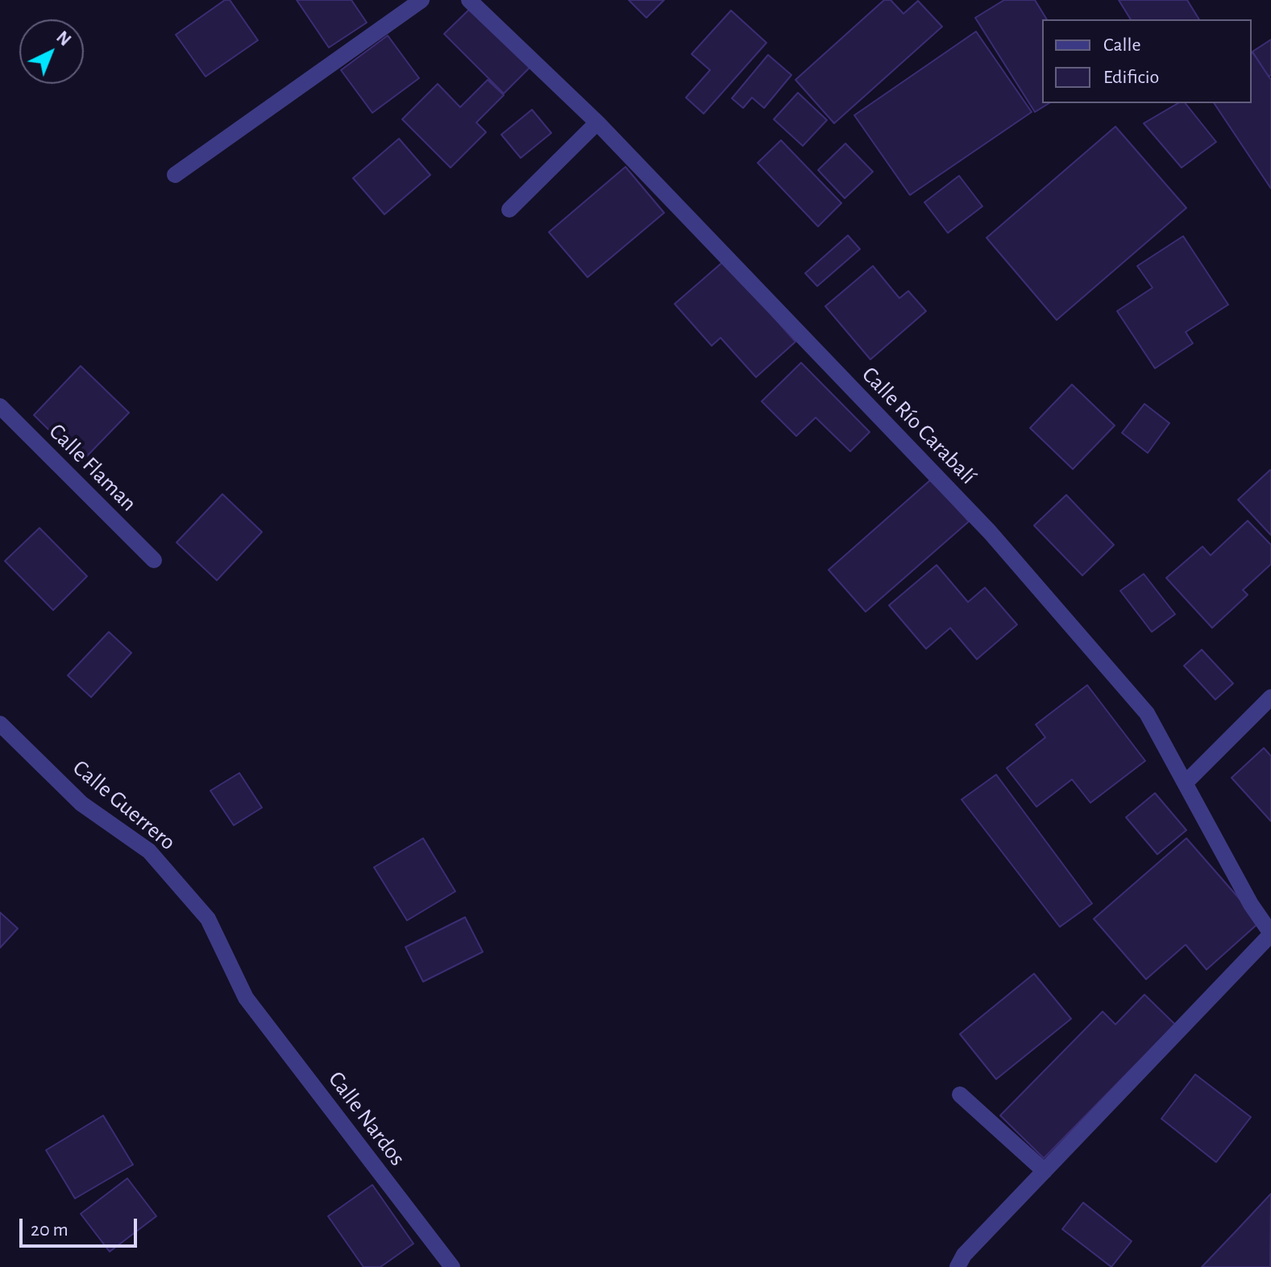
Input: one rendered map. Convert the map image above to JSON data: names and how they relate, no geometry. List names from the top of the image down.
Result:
{
  "streets": {
    "street": [
      "Calle Río Carabalí",
      "Calle Flaman",
      "Calle Guerrero",
      "Calle Nardos"
    ]
  },
  "crossings": [
    ["Calle Guerrero", "Calle Nardos"]
  ],
  "legend": ["Calle", "Edificio"],
  "scale_bar": "20 m",
  "north": "top right"
}
